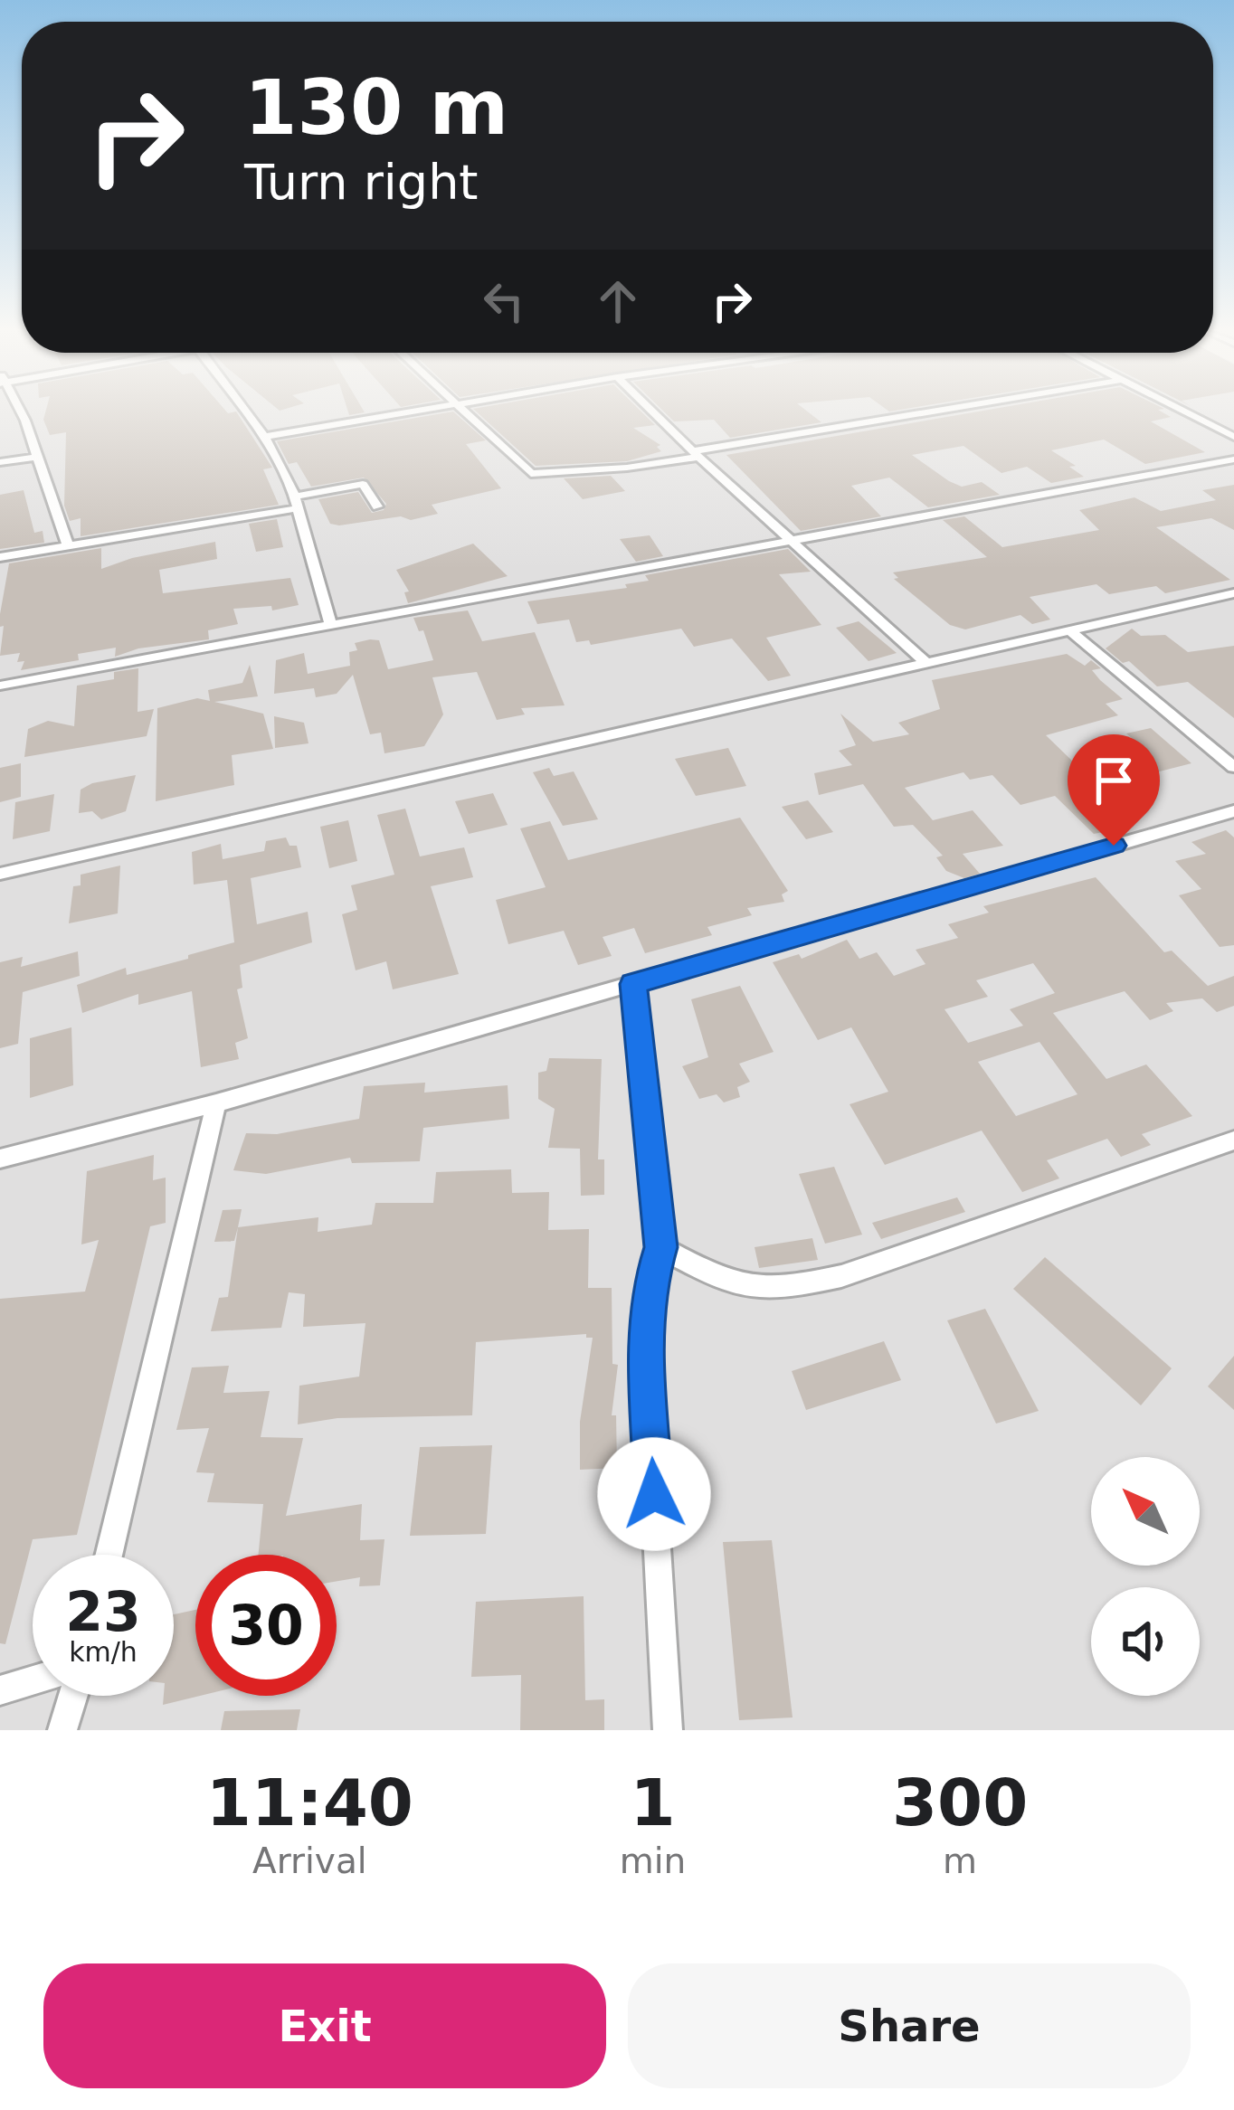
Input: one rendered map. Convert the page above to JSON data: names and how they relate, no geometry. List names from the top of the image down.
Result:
{
  "north": "top left",
  "page": {
    "turn": ["130 m", "Turn right"],
    "speed": "23 km/h",
    "limit": "30",
    "eta": [
      "11:40",
      "Arrival",
      "1",
      "min",
      "300",
      "m"
    ],
    "buttons": ["Exit", "Share"]
  }
}
